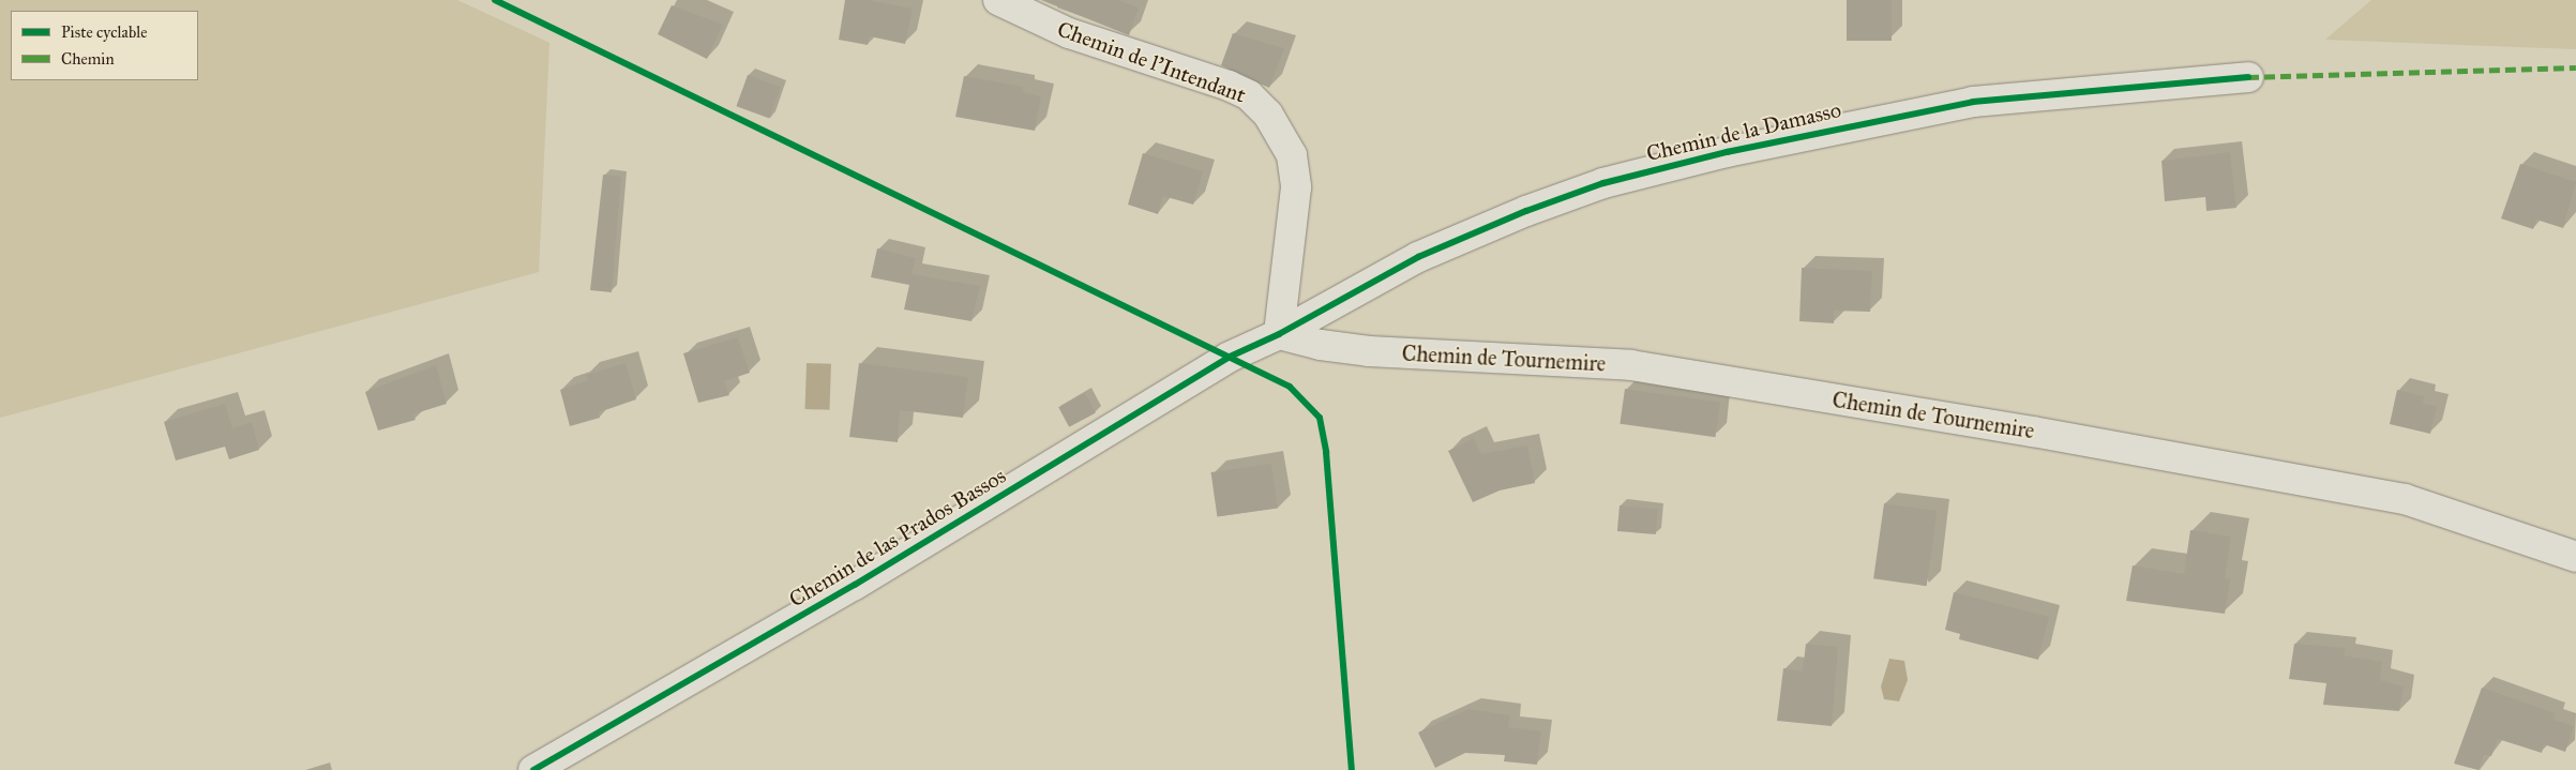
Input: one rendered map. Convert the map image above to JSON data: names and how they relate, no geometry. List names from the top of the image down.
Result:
{
  "streets": {
    "street": [
      "Chemin de l'Intendant",
      "Chemin de la Damasso",
      "Chemin de Tournemire",
      "Chemin de las Prados Bassos"
    ]
  },
  "crossings": [
    ["Chemin de l'Intendant", "Chemin de la Damasso"],
    ["Chemin de l'Intendant", "Chemin de Tournemire"],
    ["Chemin de l'Intendant", "Chemin de las Prados Bassos"],
    ["Chemin de la Damasso", "Chemin de Tournemire"],
    ["Chemin de la Damasso", "Chemin de las Prados Bassos"],
    ["Chemin de Tournemire", "Chemin de las Prados Bassos"]
  ],
  "legend": ["Piste cyclable", "Chemin"]
}
